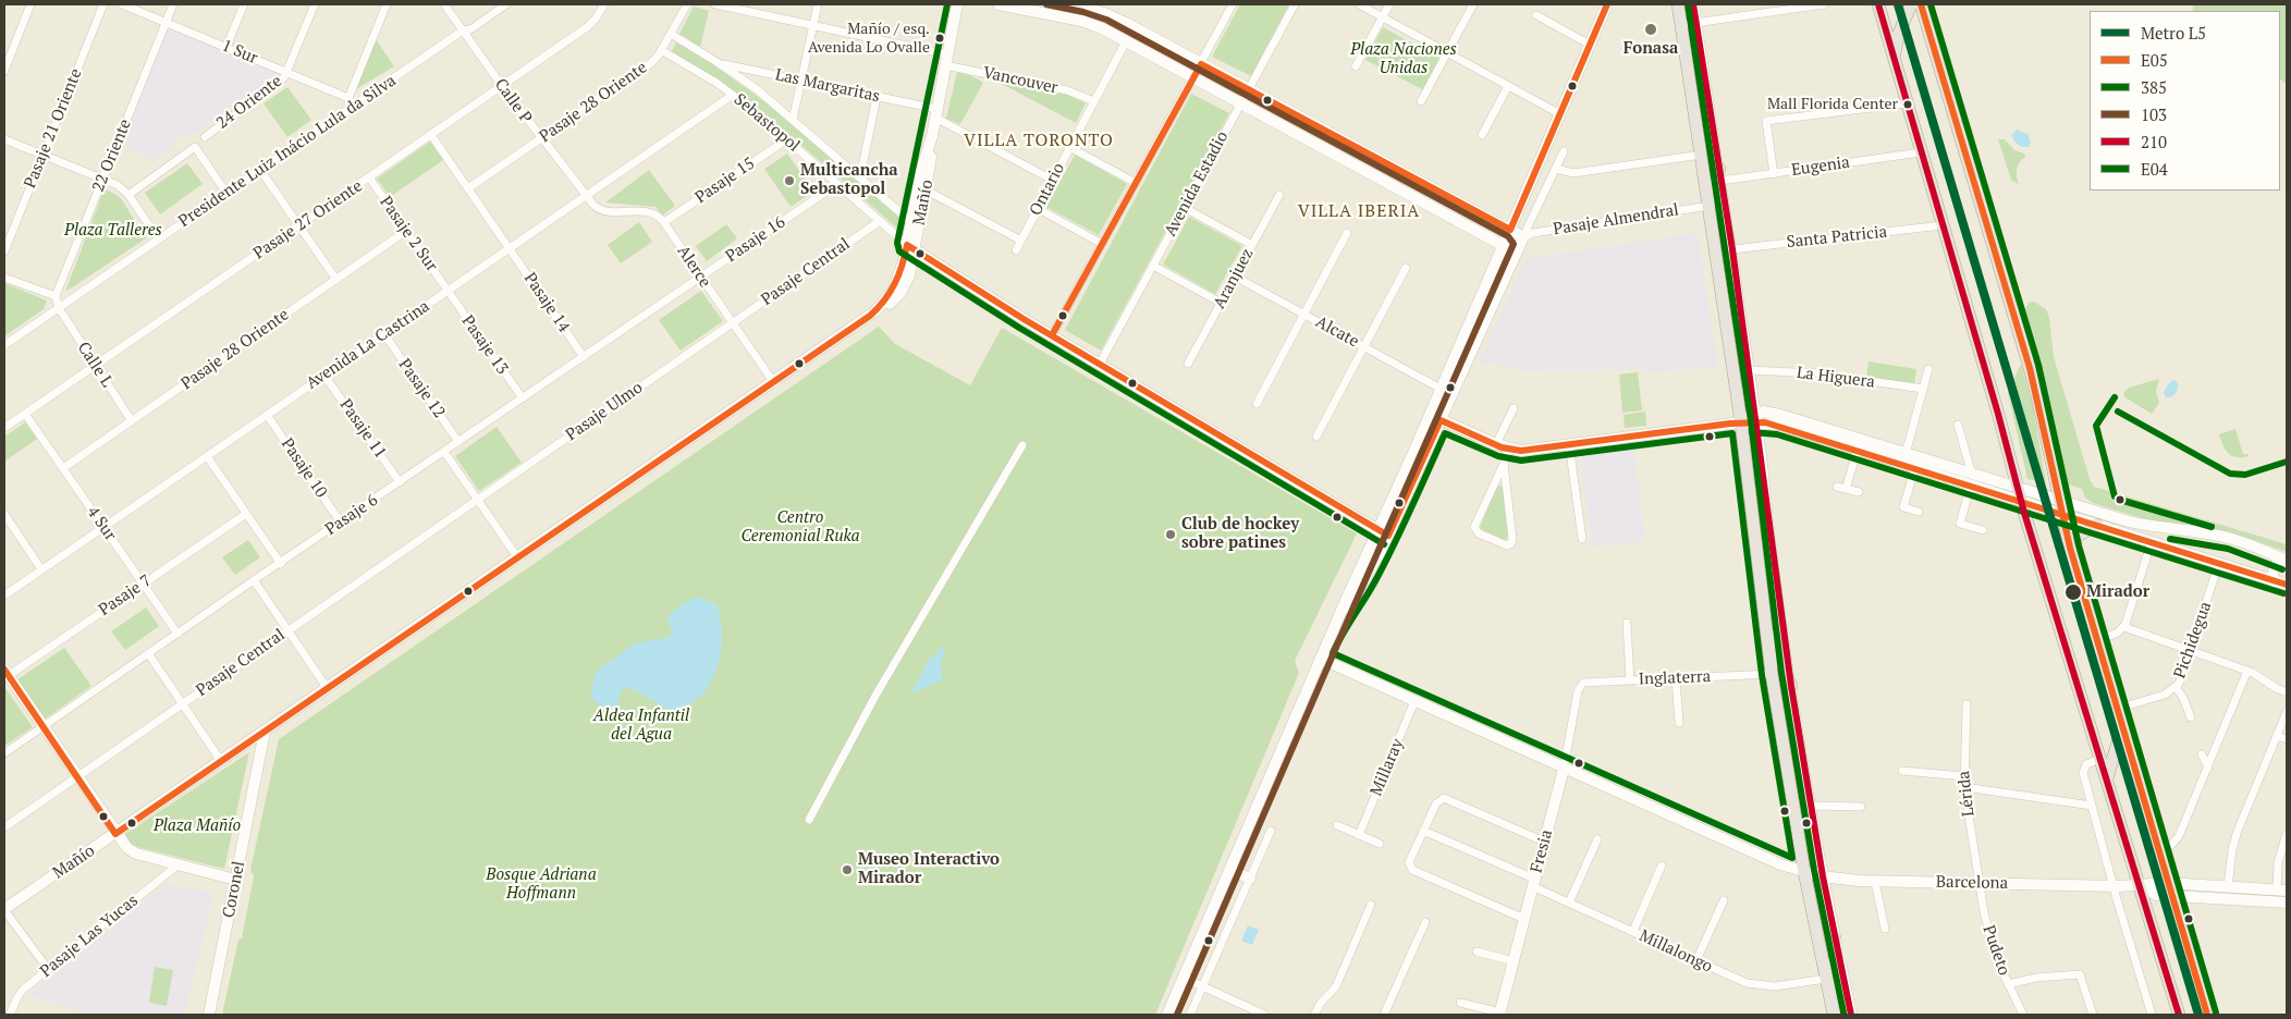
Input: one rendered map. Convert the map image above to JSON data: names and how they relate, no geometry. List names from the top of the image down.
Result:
{
  "streets": {
    "street": [
      "1 Sur",
      "Vancouver",
      "Las Margaritas",
      "Calle P",
      "24 Oriente",
      "Pasaje 28 Oriente",
      "Sebastopol",
      "Pasaje 21 Oriente",
      "Presidente Luiz Inácio Lula da Silva",
      "22 Oriente",
      "Eugenia",
      "Pasaje 15",
      "Avenida Estadio",
      "Ontario",
      "Mañío",
      "Pasaje 27 Oriente",
      "Pasaje Almendral",
      "Pasaje 2 Sur",
      "Santa Patricia",
      "Pasaje 16",
      "Alerce",
      "Pasaje Central",
      "Aranjuez",
      "Pasaje 14",
      "Alcate",
      "Avenida La Castrina",
      "Pasaje 13",
      "Calle L",
      "La Higuera",
      "Pasaje 12",
      "Pasaje Ulmo",
      "Pasaje 11",
      "Pasaje 10",
      "Pasaje 6",
      "4 Sur",
      "Pasaje 7",
      "Pichidegua",
      "Inglaterra",
      "Millaray",
      "Lérida",
      "Fresia",
      "Barcelona",
      "Coronel",
      "Pasaje Las Yucas",
      "Pudeto",
      "Millalongo"
    ]
  },
  "crossings": [
    ["1 Sur", "24 Oriente"],
    ["1 Sur", "Presidente Luiz Inácio Lula da Silva"],
    ["1 Sur", "22 Oriente"],
    ["Vancouver", "Ontario"],
    ["Vancouver", "Mañío"],
    ["Las Margaritas", "Sebastopol"],
    ["Las Margaritas", "Ontario"],
    ["Las Margaritas", "Mañío"],
    ["Calle P", "Pasaje 28 Oriente"],
    ["Calle P", "Presidente Luiz Inácio Lula da Silva"],
    ["Calle P", "Pasaje 27 Oriente"],
    ["Calle P", "Avenida La Castrina"],
    ["Pasaje 28 Oriente", "Sebastopol"],
    ["Pasaje 28 Oriente", "Pasaje 2 Sur"],
    ["Pasaje 28 Oriente", "Calle L"],
    ["Pasaje 28 Oriente", "4 Sur"],
    ["Sebastopol", "Pasaje 15"],
    ["Sebastopol", "Avenida Estadio"],
    ["Sebastopol", "Mañío"],
    ["Sebastopol", "Pasaje 16"],
    ["Sebastopol", "Pasaje Central"],
    ["Sebastopol", "Avenida La Castrina"],
    ["Presidente Luiz Inácio Lula da Silva", "Calle L"],
    ["Pasaje 15", "Alerce"],
    ["Mañío", "Alerce"],
    ["Mañío", "Coronel"],
    ["Pasaje 27 Oriente", "Pasaje 2 Sur"],
    ["Pasaje 27 Oriente", "Calle L"],
    ["Pasaje 27 Oriente", "4 Sur"],
    ["Pasaje 2 Sur", "Avenida La Castrina"],
    ["Pasaje 2 Sur", "Pasaje 13"],
    ["Pasaje 16", "Alerce"],
    ["Pasaje 16", "Pasaje 6"],
    ["Alerce", "Pasaje Central"],
    ["Alerce", "Pasaje Ulmo"],
    ["Alerce", "Pasaje 6"],
    ["Pasaje Central", "Pasaje Ulmo"],
    ["Aranjuez", "Alcate"],
    ["Pasaje 14", "Avenida La Castrina"],
    ["Pasaje 14", "Pasaje 6"],
    ["Avenida La Castrina", "Pasaje 13"],
    ["Avenida La Castrina", "Pasaje 12"],
    ["Avenida La Castrina", "Pasaje 11"],
    ["Avenida La Castrina", "Pasaje 10"],
    ["Avenida La Castrina", "4 Sur"],
    ["Pasaje 13", "Pasaje 6"],
    ["Pasaje 12", "Pasaje 6"],
    ["Pasaje 11", "Pasaje 6"],
    ["Pasaje 10", "Pasaje 6"],
    ["Pasaje 6", "4 Sur"],
    ["4 Sur", "Pasaje 7"],
    ["Inglaterra", "Fresia"],
    ["Lérida", "Barcelona"],
    ["Lérida", "Pudeto"],
    ["Fresia", "Millalongo"],
    ["Barcelona", "Pudeto"]
  ],
  "districts": ["VILLA TORONTO", "VILLA IBERIA"],
  "parks": [
    "Plaza Naciones Unidas",
    "Plaza Talleres",
    "Centro Ceremonial Ruka",
    "Aldea Infantil del Agua",
    "Plaza Mañío",
    "Bosque Adriana Hoffmann"
  ],
  "places": [
    "Fonasa",
    "Mañío / esq. Avenida Lo Ovalle",
    "Mall Florida Center",
    "Multicancha Sebastopol",
    "Club de hockey sobre patines",
    "Mirador",
    "Museo Interactivo Mirador"
  ],
  "lines": [
    "metro line L5",
    "transit line E05",
    "transit line 385",
    "transit line 103",
    "transit line 210",
    "transit line E04"
  ],
  "legend": [
    "Metro L5",
    "E05",
    "385",
    "103",
    "210",
    "E04"
  ]
}
